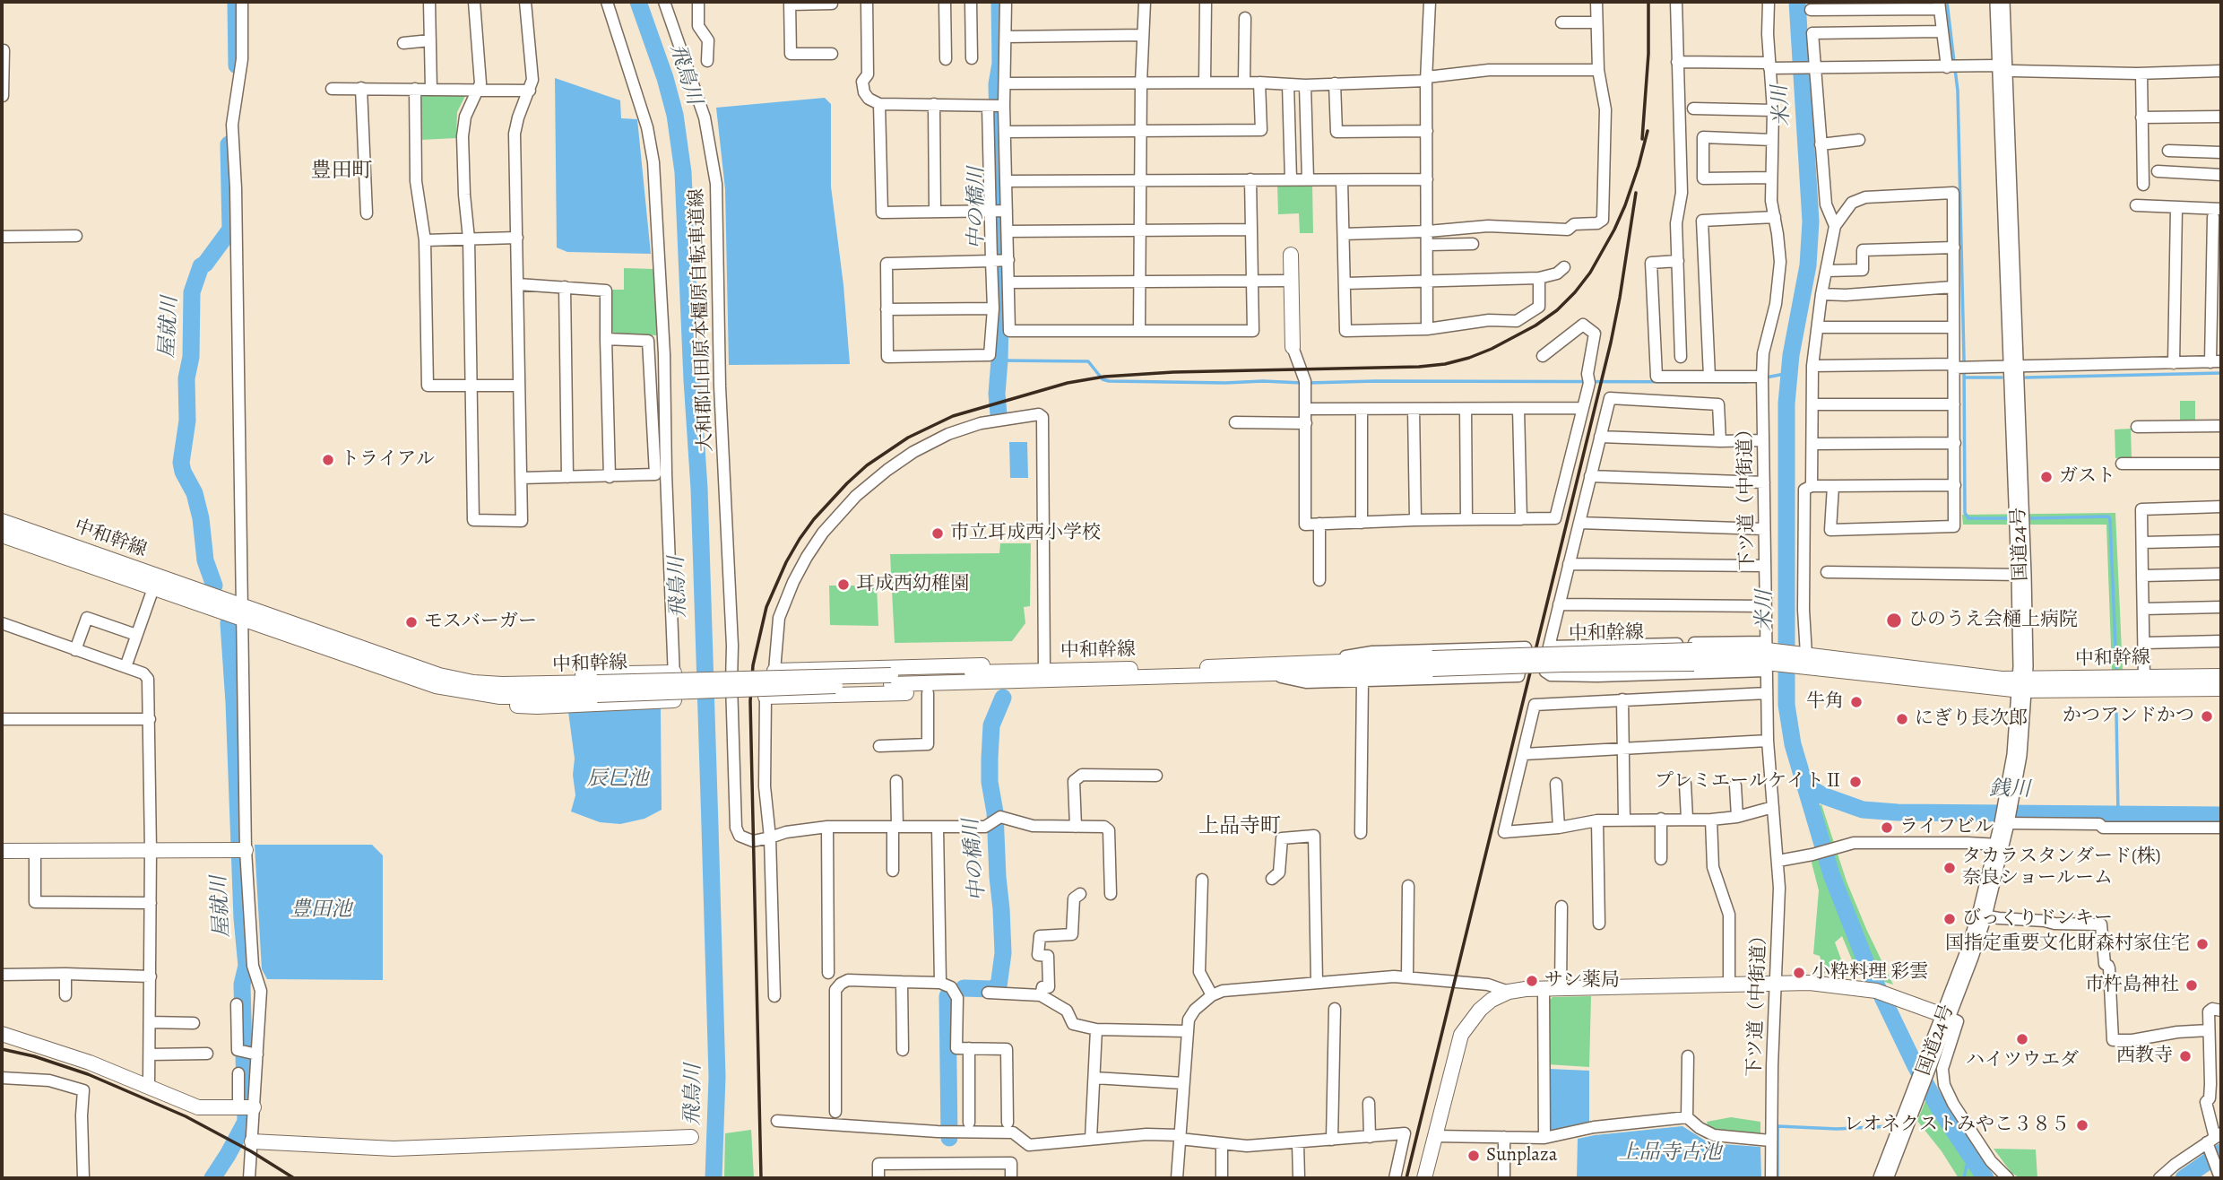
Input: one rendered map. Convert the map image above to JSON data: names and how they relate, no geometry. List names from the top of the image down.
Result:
{
  "streets": {
    "highway": ["国道24号"],
    "main road": ["中和幹線"],
    "street": ["大和郡山田原本橿原自転車道線", "下ツ道（中街道）"]
  },
  "crossings": [
    ["下ツ道（中街道）", "中和幹線"],
    ["中和幹線", "国道24号"]
  ],
  "districts": ["豊田町", "上品寺町"],
  "water": [
    "飛鳥川",
    "米川",
    "中の橋川",
    "屋就川",
    "辰巳池",
    "銭川",
    "豊田池",
    "上品寺古池"
  ],
  "places": [
    "トライアル",
    "ガスト",
    "市立耳成西小学校",
    "耳成西幼稚園",
    "ひのうえ会樋上病院",
    "モスバーガー",
    "牛角",
    "かつアンドかつ",
    "にぎり長次郎",
    "プレミエールケイトⅡ",
    "ライフビル",
    "タカラスタンダード(株) 奈良ショールーム",
    "びっくりドンキー",
    "国指定重要文化財森村家住宅",
    "小粋料理 彩雲",
    "サン薬局",
    "市杵島神社",
    "ハイツウエダ",
    "西教寺",
    "レオネクストみやこ３８５",
    "Sunplaza"
  ]
}
